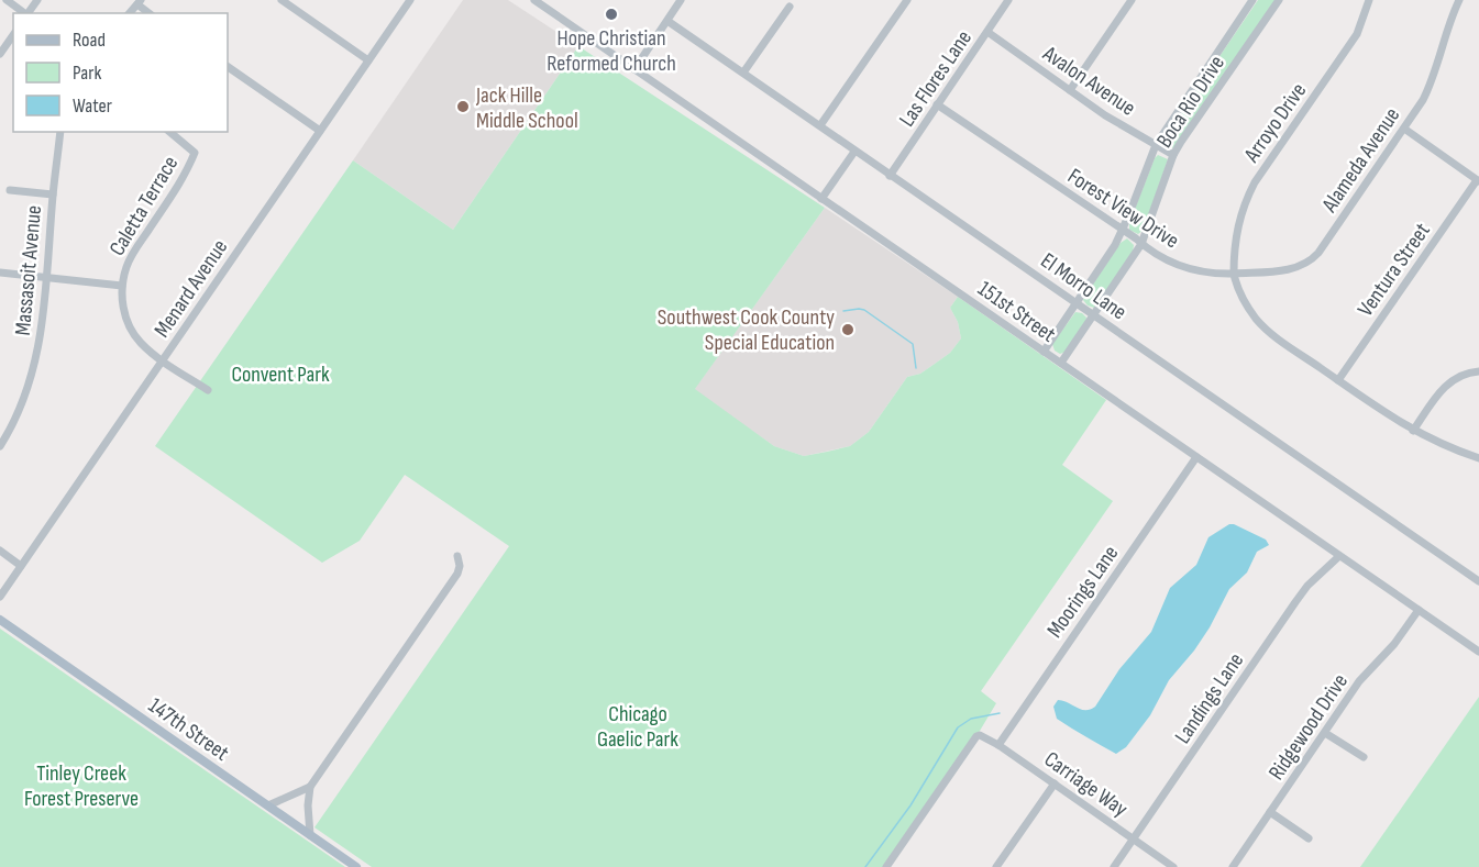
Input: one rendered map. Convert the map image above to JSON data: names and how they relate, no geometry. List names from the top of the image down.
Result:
{
  "streets": {
    "main road": ["147th Street"],
    "street": [
      "Las Flores Lane",
      "Avalon Avenue",
      "Boca Rio Drive",
      "Arroyo Drive",
      "Alameda Avenue",
      "Caletta Terrace",
      "Forest View Drive",
      "Ventura Street",
      "Massasoit Avenue",
      "El Morro Lane",
      "Menard Avenue",
      "151st Street",
      "Moorings Lane",
      "Landings Lane",
      "Ridgewood Drive",
      "Carriage Way"
    ]
  },
  "crossings": [
    ["Las Flores Lane", "Avalon Avenue"],
    ["Las Flores Lane", "Forest View Drive"],
    ["Las Flores Lane", "El Morro Lane"],
    ["Avalon Avenue", "Boca Rio Drive"],
    ["Boca Rio Drive", "Forest View Drive"],
    ["Boca Rio Drive", "El Morro Lane"],
    ["Boca Rio Drive", "151st Street"],
    ["Arroyo Drive", "Alameda Avenue"],
    ["Arroyo Drive", "Forest View Drive"],
    ["Alameda Avenue", "Forest View Drive"],
    ["Caletta Terrace", "Menard Avenue"],
    ["151st Street", "Moorings Lane"],
    ["151st Street", "Landings Lane"],
    ["151st Street", "Ridgewood Drive"],
    ["Moorings Lane", "Carriage Way"],
    ["Landings Lane", "Carriage Way"]
  ],
  "parks": ["Convent Park", "Chicago Gaelic Park", "Tinley Creek Forest Preserve"],
  "places": ["Hope Christian Reformed Church", "Jack Hille Middle School", "Southwest Cook County Special Education"],
  "legend": ["Road", "Park", "Water"]
}
